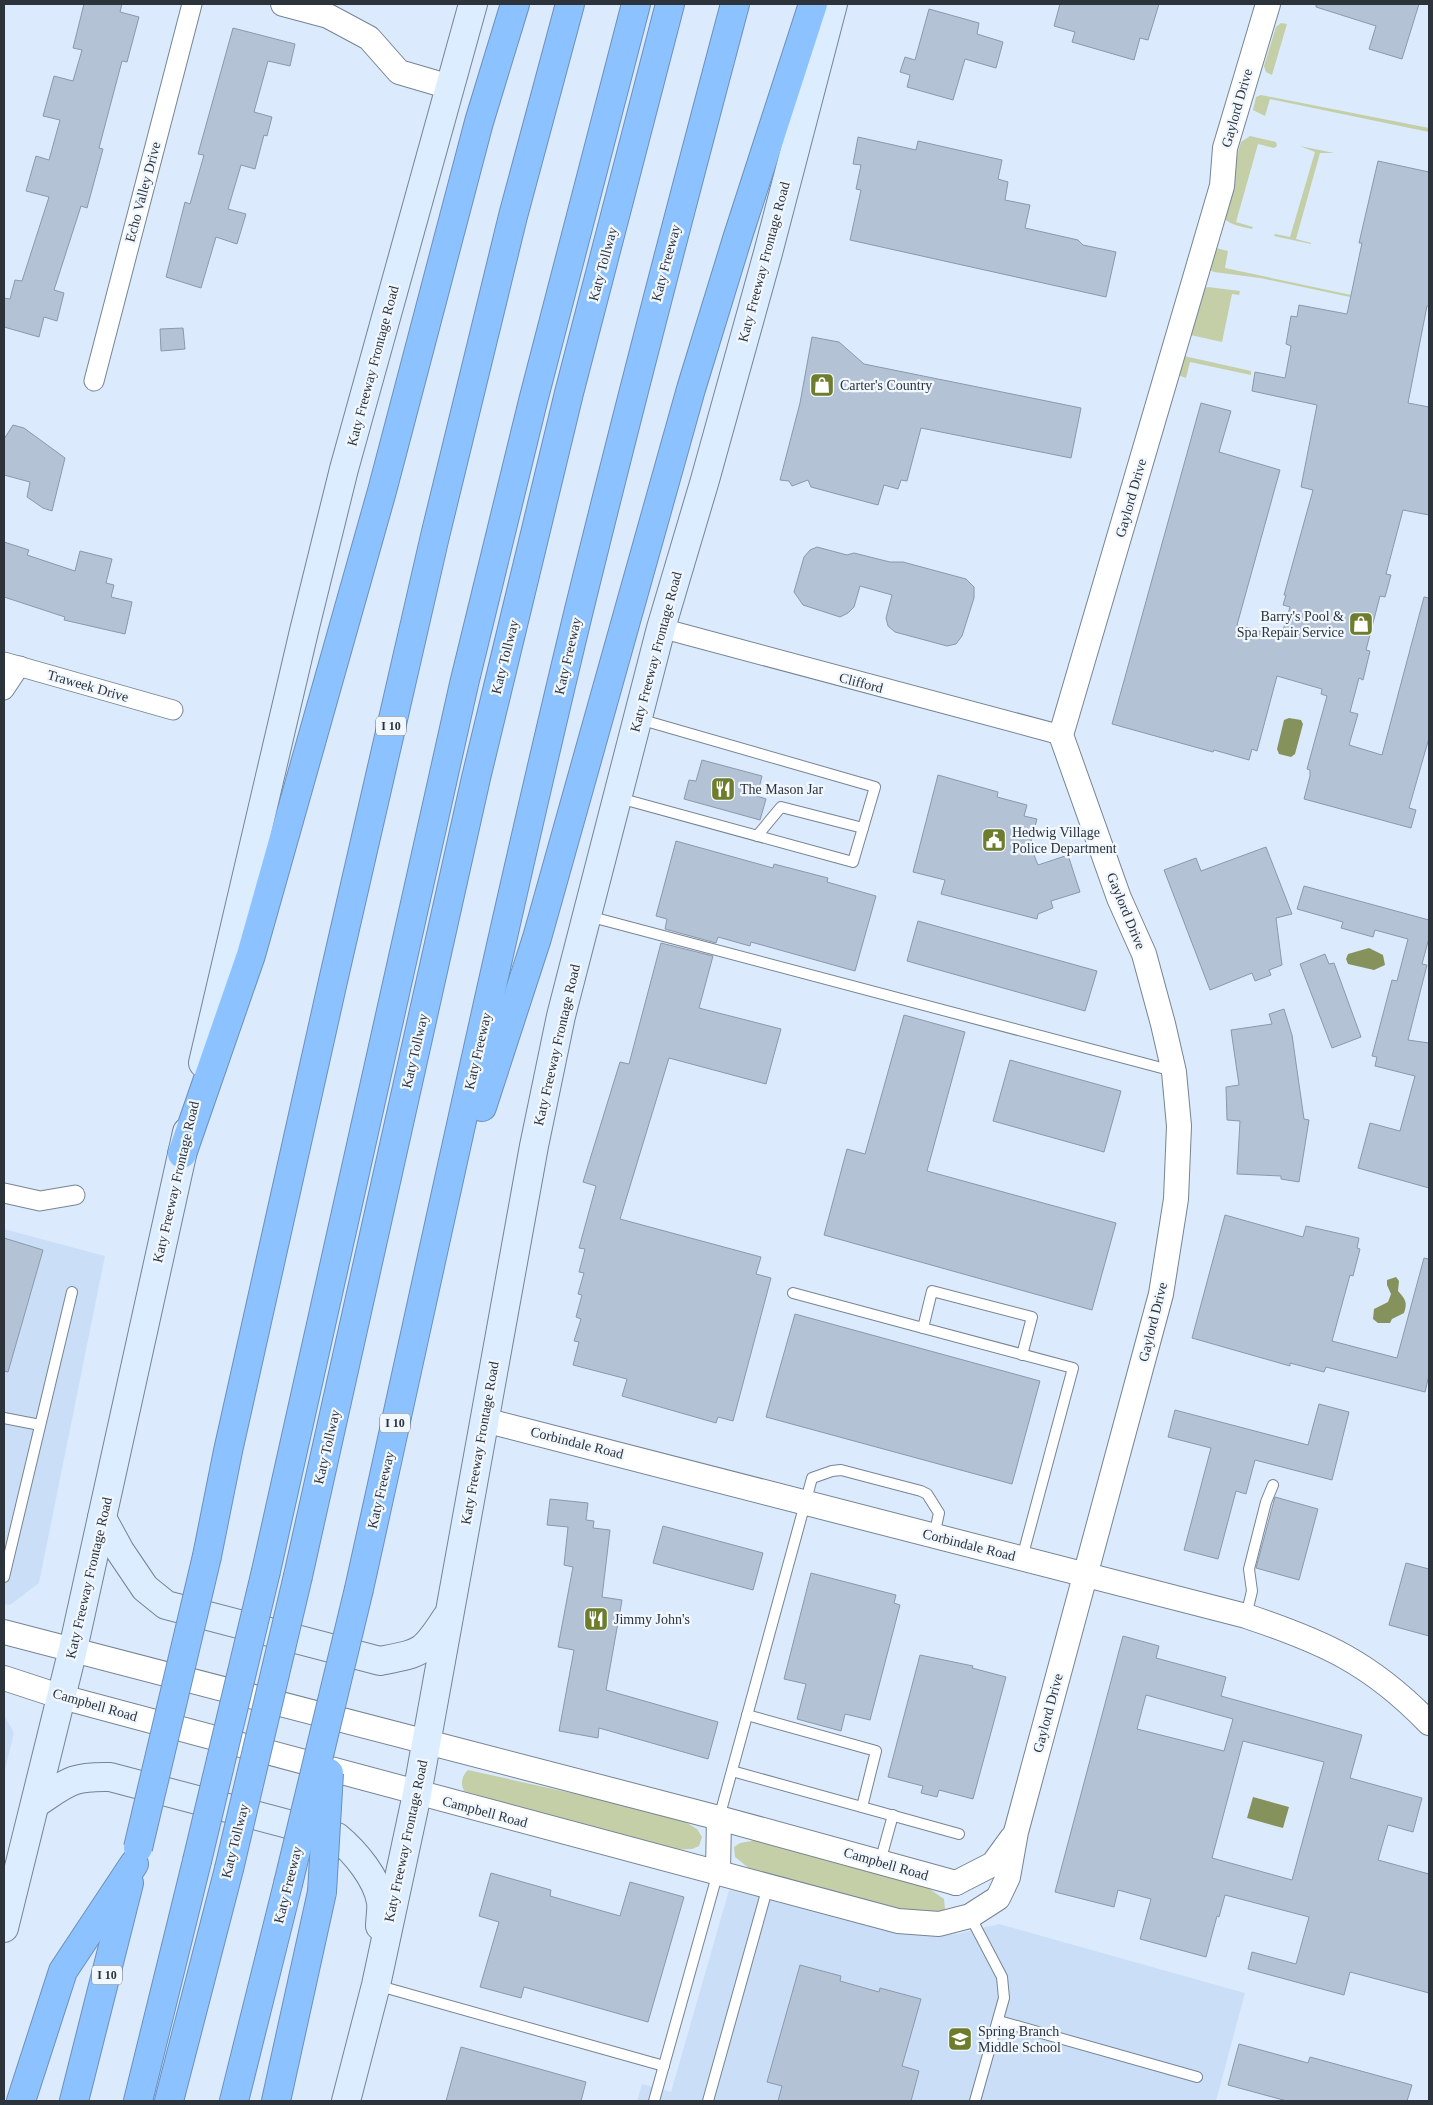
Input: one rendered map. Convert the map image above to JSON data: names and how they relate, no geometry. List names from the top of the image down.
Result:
{
  "streets": {
    "highway": ["Katy Freeway", "Katy Tollway", "I 10"],
    "main road": ["Katy Freeway Frontage Road"],
    "street": [
      "Gaylord Drive",
      "Echo Valley Drive",
      "Clifford",
      "Traweek Drive",
      "Corbindale Road",
      "Campbell Road"
    ]
  },
  "crossings": [
    ["Gaylord Drive", "Clifford"],
    ["Gaylord Drive", "Corbindale Road"],
    ["Gaylord Drive", "Campbell Road"],
    ["Katy Freeway Frontage Road", "Clifford"],
    ["Katy Freeway Frontage Road", "Corbindale Road"],
    ["Katy Freeway Frontage Road", "Campbell Road"]
  ],
  "places": {
    "shop": ["Carter's Country", "Barry's Pool & Spa Repair Service"],
    "restaurant": ["The Mason Jar", "Jimmy John's"],
    "public building": ["Hedwig Village Police Department"],
    "school or university": ["Spring Branch Middle School"]
  }
}
